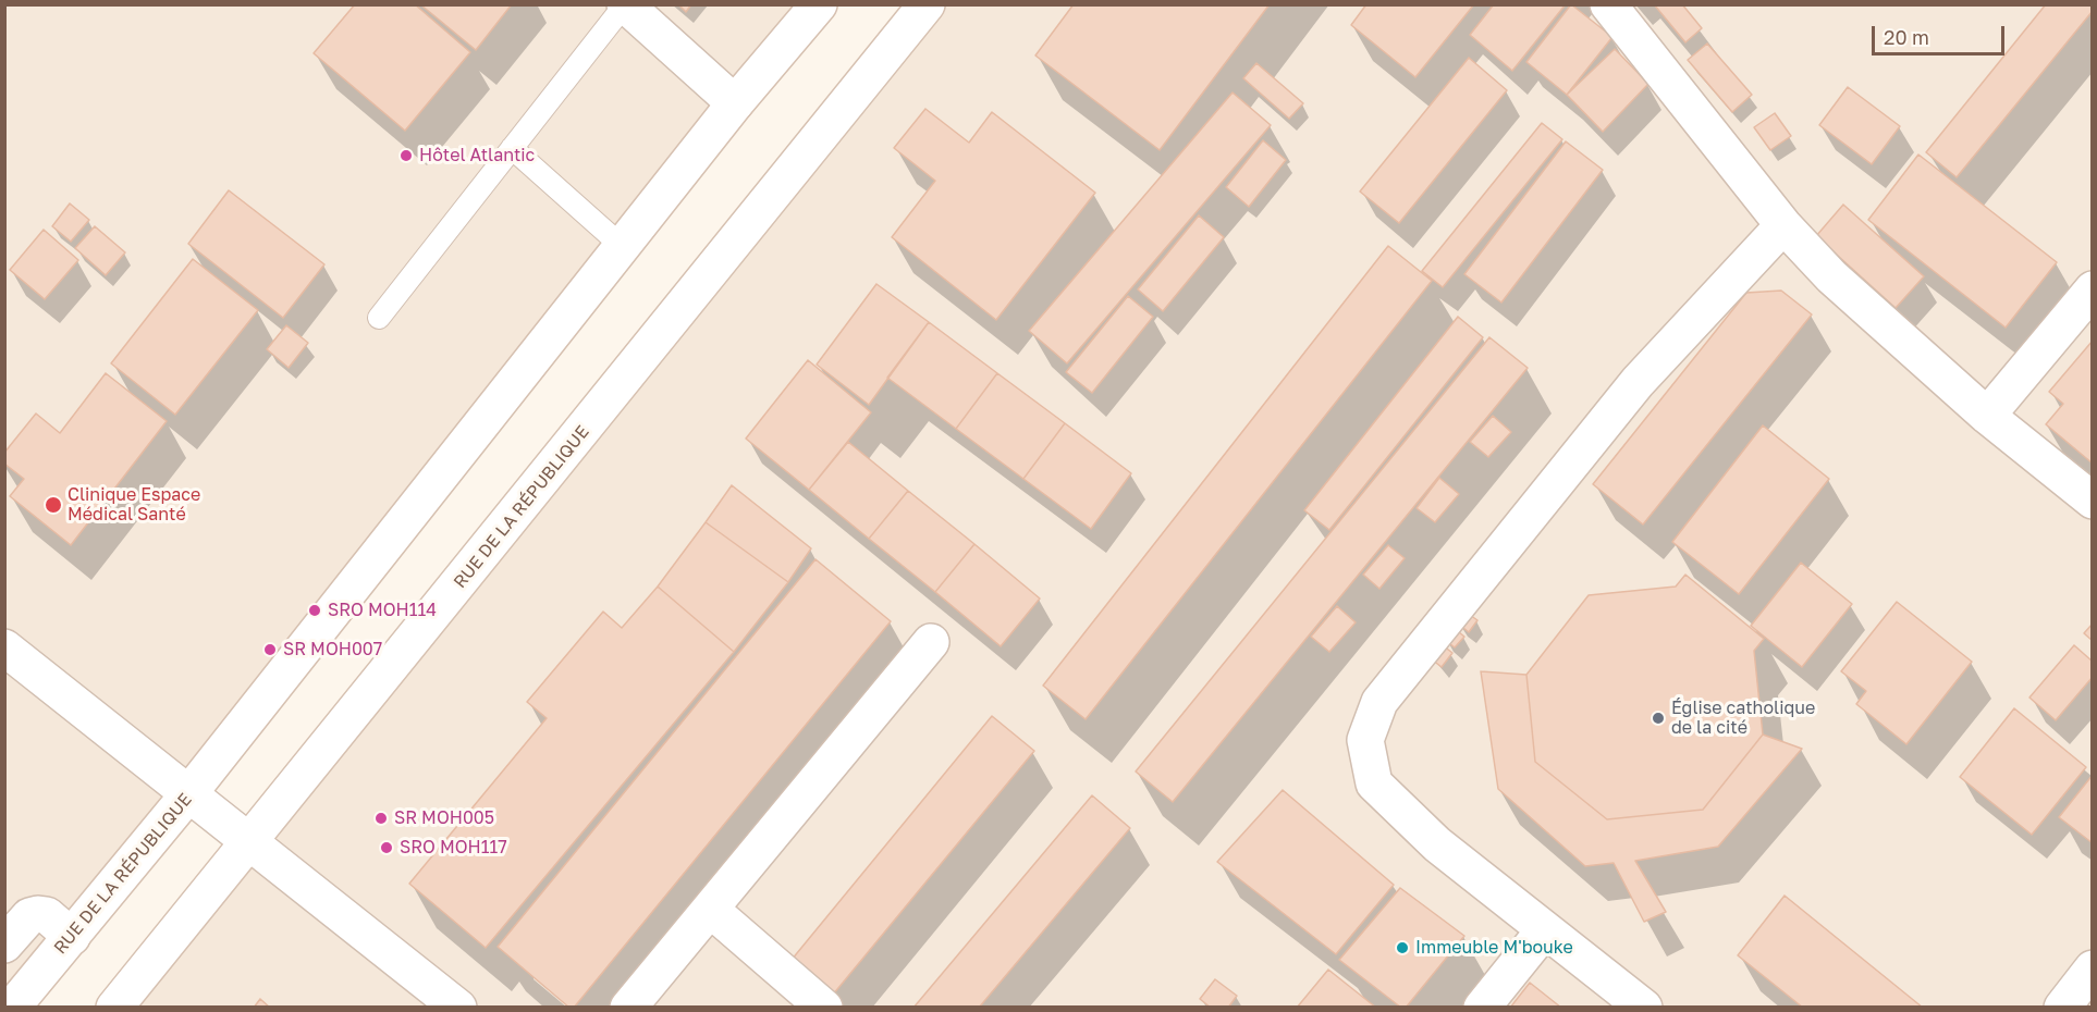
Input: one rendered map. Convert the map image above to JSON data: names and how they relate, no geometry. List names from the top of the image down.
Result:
{
  "streets": {
    "street": ["RUE DE LA RÉPUBLIQUE"]
  },
  "places": [
    "Hôtel Atlantic",
    "Clinique Espace Médical Santé",
    "SRO MOH114",
    "SR MOH007",
    "Église catholique de la cité",
    "SR MOH005",
    "SRO MOH117",
    "Immeuble M'bouke"
  ],
  "scale_bar": "20 m"
}
